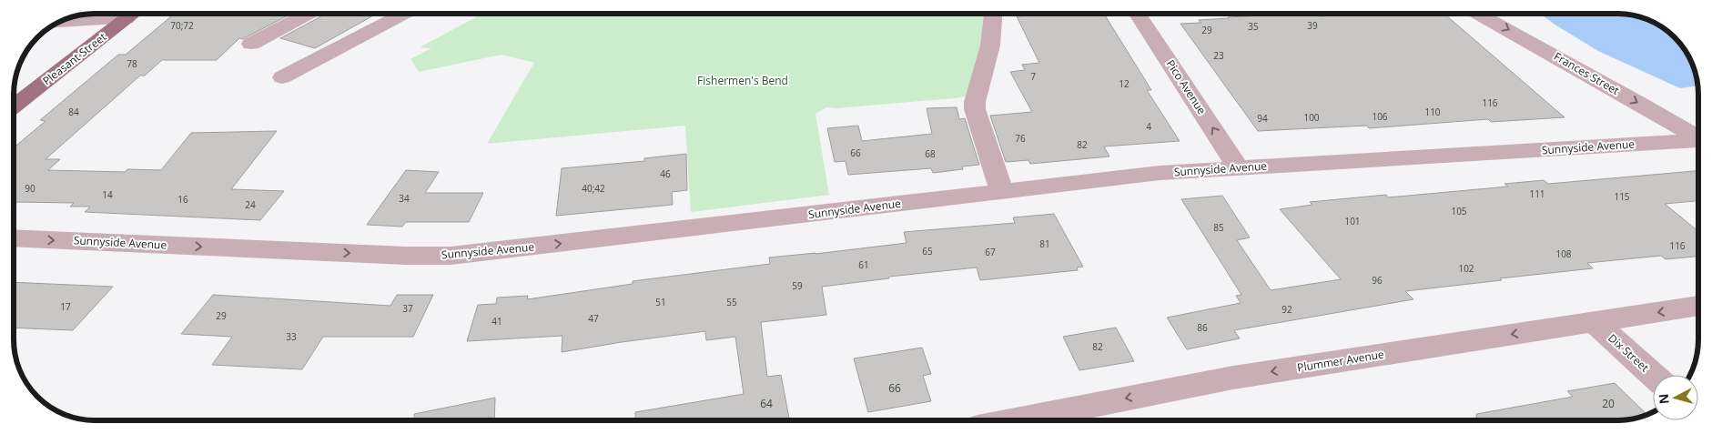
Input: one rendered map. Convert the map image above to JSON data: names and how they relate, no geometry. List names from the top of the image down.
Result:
{
  "streets": {
    "main road": ["Pleasant Street"],
    "street": [
      "Frances Street",
      "Pico Avenue",
      "Sunnyside Avenue",
      "Dix Street",
      "Plummer Avenue"
    ]
  },
  "crossings": [
    ["Pico Avenue", "Sunnyside Avenue"],
    ["Dix Street", "Plummer Avenue"]
  ],
  "one_way": [
    "Frances Street",
    "Pico Avenue",
    "Sunnyside Avenue",
    "Plummer Avenue"
  ],
  "parks": ["Fishermen's Bend"],
  "house_numbers": [
    "70;72",
    "39",
    "35",
    "29",
    "23",
    "78",
    "7",
    "12",
    "116",
    "84",
    "110",
    "106",
    "100",
    "94",
    "4",
    "76",
    "82",
    "66",
    "68",
    "46",
    "90",
    "40;42",
    "111",
    "14",
    "115",
    "34",
    "16",
    "24",
    "105",
    "101",
    "85",
    "81",
    "116",
    "65",
    "67",
    "108",
    "61",
    "102",
    "96",
    "59",
    "51",
    "55",
    "17",
    "37",
    "92",
    "29",
    "47",
    "41",
    "86",
    "33",
    "82",
    "66",
    "64",
    "20"
  ],
  "north": "left"
}
